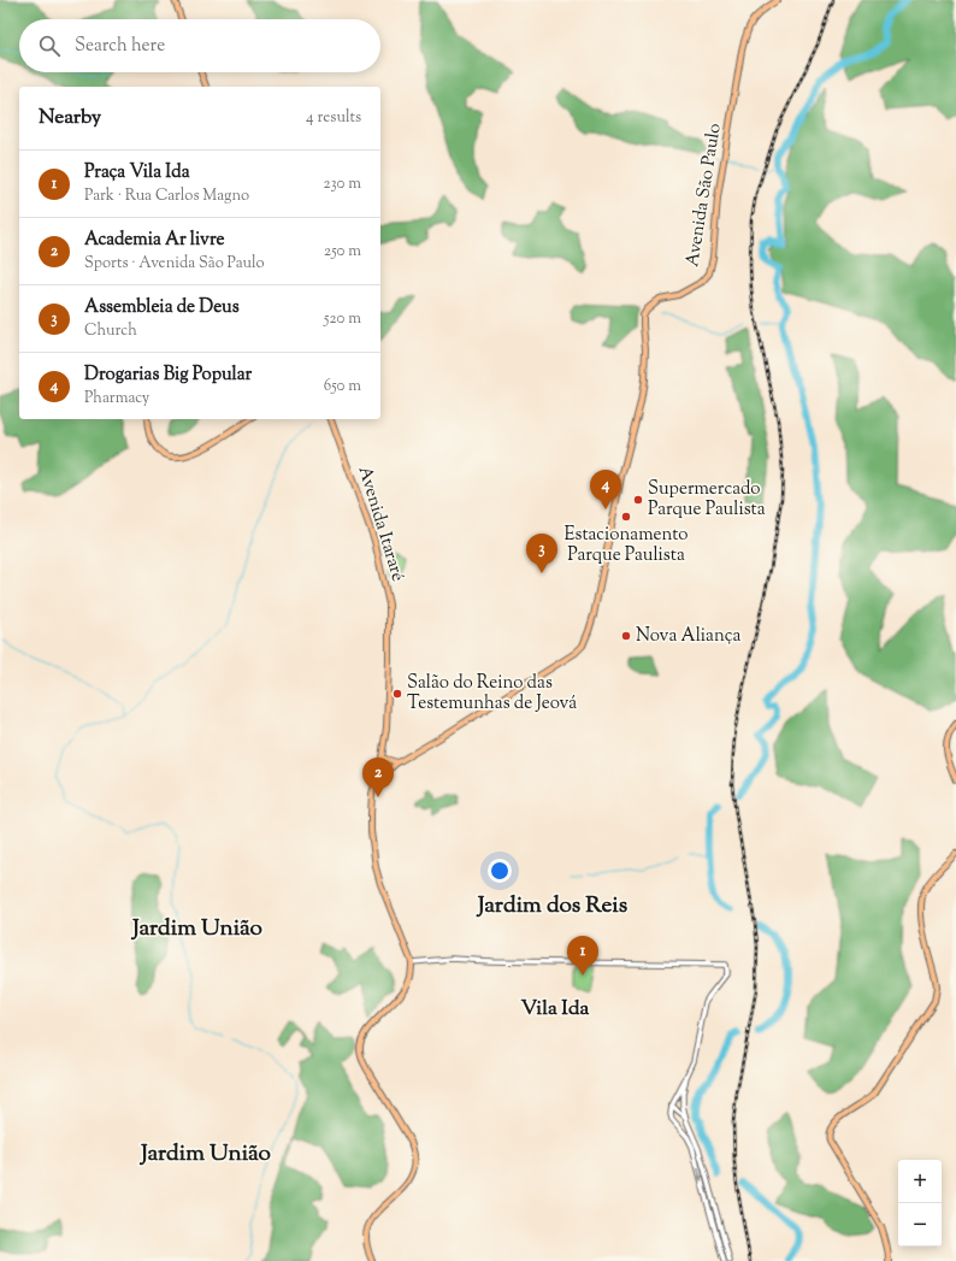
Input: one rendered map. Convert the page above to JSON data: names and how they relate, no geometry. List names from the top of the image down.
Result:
{
  "streets": {
    "main road": ["Avenida São Paulo", "Avenida Itararé"]
  },
  "crossings": [
    ["Avenida São Paulo", "Avenida Itararé"]
  ],
  "districts": [
    "Jardim dos Reis",
    "Jardim União",
    "Vila Ida",
    "Jardim União"
  ],
  "places": [
    "Supermercado Parque Paulista",
    "Estacionamento Parque Paulista",
    "Nova Aliança",
    "Salão do Reino das Testemunhas de Jeová"
  ],
  "page": {
    "search": "Search here",
    "heading": ["Nearby", "4 results"],
    "list": [
      {
        "mark": "1",
        "name": "Praça Vila Ida",
        "note": "Park · Rua Carlos Magno",
        "value": "230 m"
      },
      {
        "mark": "2",
        "name": "Academia Ar livre",
        "note": "Sports · Avenida São Paulo",
        "value": "250 m"
      },
      {
        "mark": "3",
        "name": "Assembleia de Deus",
        "note": "Church",
        "value": "520 m"
      },
      {
        "mark": "4",
        "name": "Drogarias Big Popular",
        "note": "Pharmacy",
        "value": "650 m"
      }
    ],
    "pins": [
      "4",
      "3",
      "2",
      "1"
    ],
    "map_buttons": ["+", "−"]
  }
}
